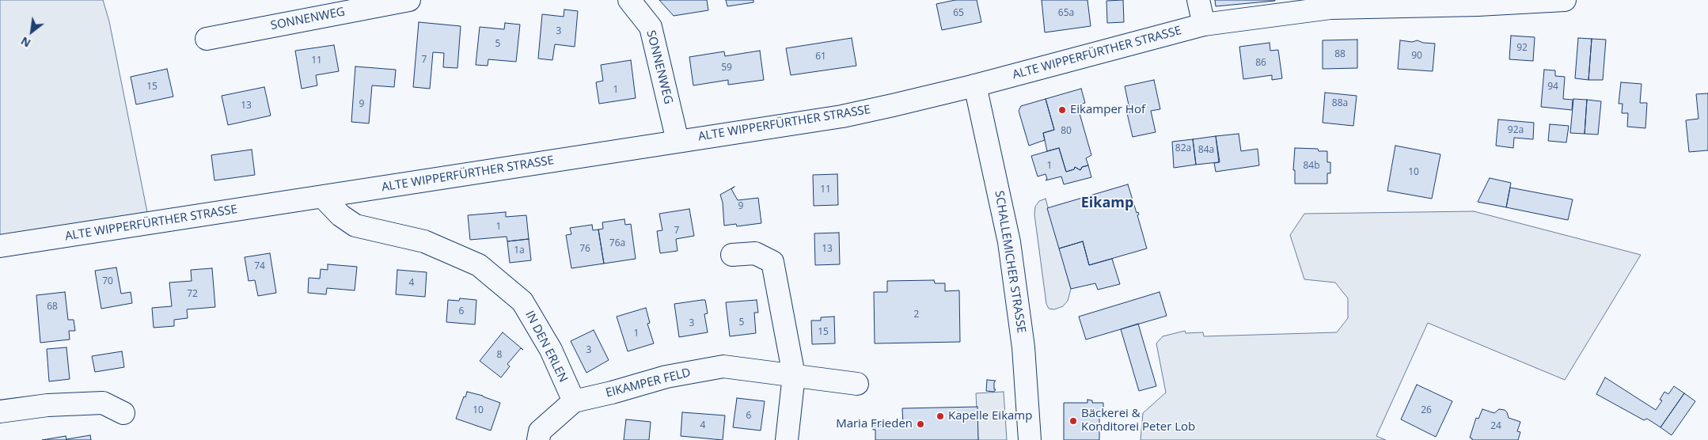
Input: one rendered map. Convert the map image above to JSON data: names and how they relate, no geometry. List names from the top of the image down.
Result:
{
  "streets": {
    "street": [
      "SONNENWEG",
      "ALTE WIPPERFÜRTHER STRASSE",
      "SCHALLEMICHER STRASSE",
      "IN DEN ERLEN",
      "EIKAMPER FELD"
    ]
  },
  "crossings": [
    ["SONNENWEG", "ALTE WIPPERFÜRTHER STRASSE"],
    ["ALTE WIPPERFÜRTHER STRASSE", "SCHALLEMICHER STRASSE"],
    ["ALTE WIPPERFÜRTHER STRASSE", "IN DEN ERLEN"],
    ["IN DEN ERLEN", "EIKAMPER FELD"]
  ],
  "districts": ["Eikamp"],
  "places": [
    "Eikamper Hof",
    "Kapelle Eikamp",
    "Bäckerei & Konditorei Peter Lob",
    "Maria Frieden"
  ],
  "house_numbers": [
    "65",
    "65a",
    "3",
    "5",
    "92",
    "88",
    "90",
    "61",
    "7",
    "11",
    "86",
    "59",
    "15",
    "94",
    "1",
    "88a",
    "9",
    "13",
    "92a",
    "80",
    "82a",
    "84a",
    "1",
    "84b",
    "10",
    "11",
    "9",
    "1",
    "7",
    "76a",
    "76",
    "13",
    "1a",
    "74",
    "70",
    "4",
    "72",
    "68",
    "6",
    "2",
    "5",
    "3",
    "15",
    "1",
    "3",
    "8",
    "10",
    "26",
    "6",
    "4",
    "24"
  ],
  "north": "bottom left"
}
